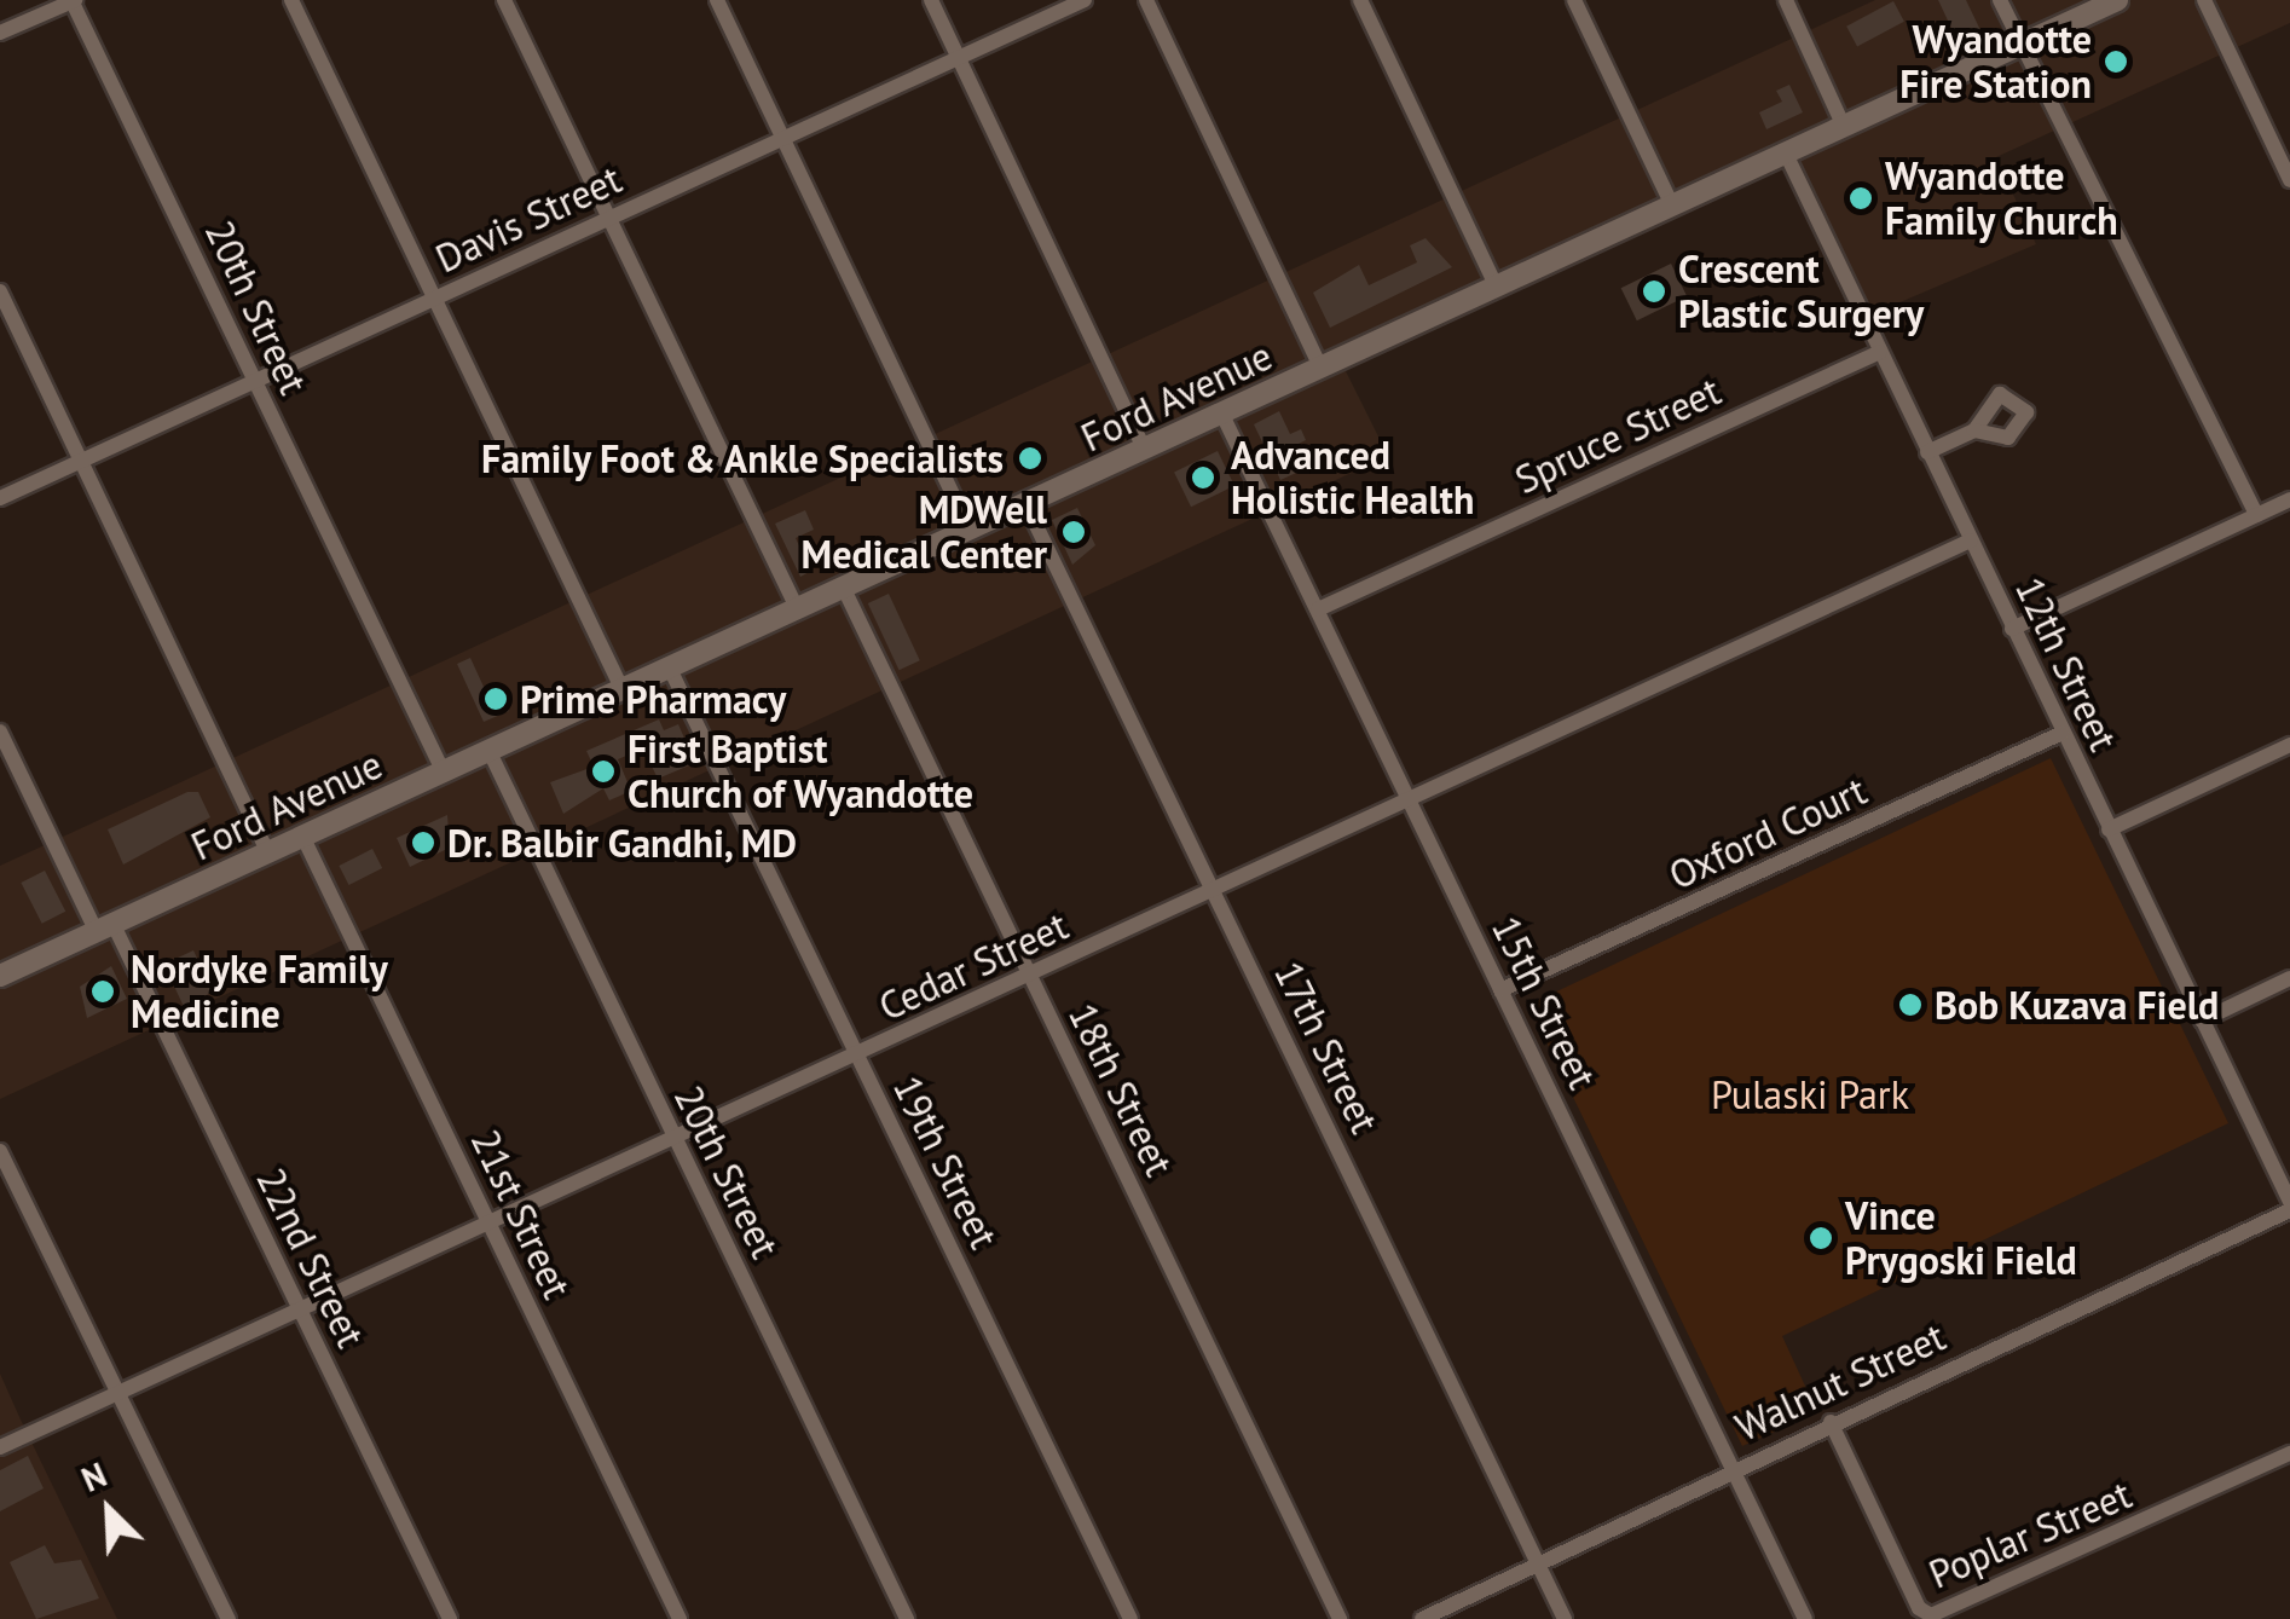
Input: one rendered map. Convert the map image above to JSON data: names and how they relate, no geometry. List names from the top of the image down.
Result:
{
  "streets": {
    "main road": ["Ford Avenue"],
    "street": [
      "Davis Street",
      "20th Street",
      "Spruce Street",
      "12th Street",
      "Oxford Court",
      "Cedar Street",
      "15th Street",
      "17th Street",
      "18th Street",
      "19th Street",
      "21st Street",
      "22nd Street",
      "Walnut Street",
      "Poplar Street"
    ]
  },
  "crossings": [
    ["Davis Street", "20th Street"],
    ["20th Street", "Ford Avenue"],
    ["20th Street", "Cedar Street"],
    ["Ford Avenue", "12th Street"],
    ["Ford Avenue", "15th Street"],
    ["Ford Avenue", "17th Street"],
    ["Ford Avenue", "18th Street"],
    ["Ford Avenue", "19th Street"],
    ["Ford Avenue", "21st Street"],
    ["Ford Avenue", "22nd Street"],
    ["Spruce Street", "12th Street"],
    ["Spruce Street", "15th Street"],
    ["12th Street", "Oxford Court"],
    ["12th Street", "Cedar Street"],
    ["12th Street", "Walnut Street"],
    ["Oxford Court", "15th Street"],
    ["Cedar Street", "15th Street"],
    ["Cedar Street", "17th Street"],
    ["Cedar Street", "18th Street"],
    ["Cedar Street", "19th Street"],
    ["Cedar Street", "21st Street"],
    ["Cedar Street", "22nd Street"],
    ["15th Street", "Walnut Street"],
    ["17th Street", "Walnut Street"],
    ["Walnut Street", "Poplar Street"]
  ],
  "parks": ["Pulaski Park"],
  "places": [
    "Wyandotte Fire Station",
    "Wyandotte Family Church",
    "Crescent Plastic Surgery",
    "Family Foot & Ankle Specialists",
    "Advanced Holistic Health",
    "MDWell Medical Center",
    "Prime Pharmacy",
    "First Baptist Church of Wyandotte",
    "Dr. Balbir Gandhi, MD",
    "Nordyke Family Medicine",
    "Bob Kuzava Field",
    "Vince Prygoski Field"
  ],
  "north": "top left"
}
